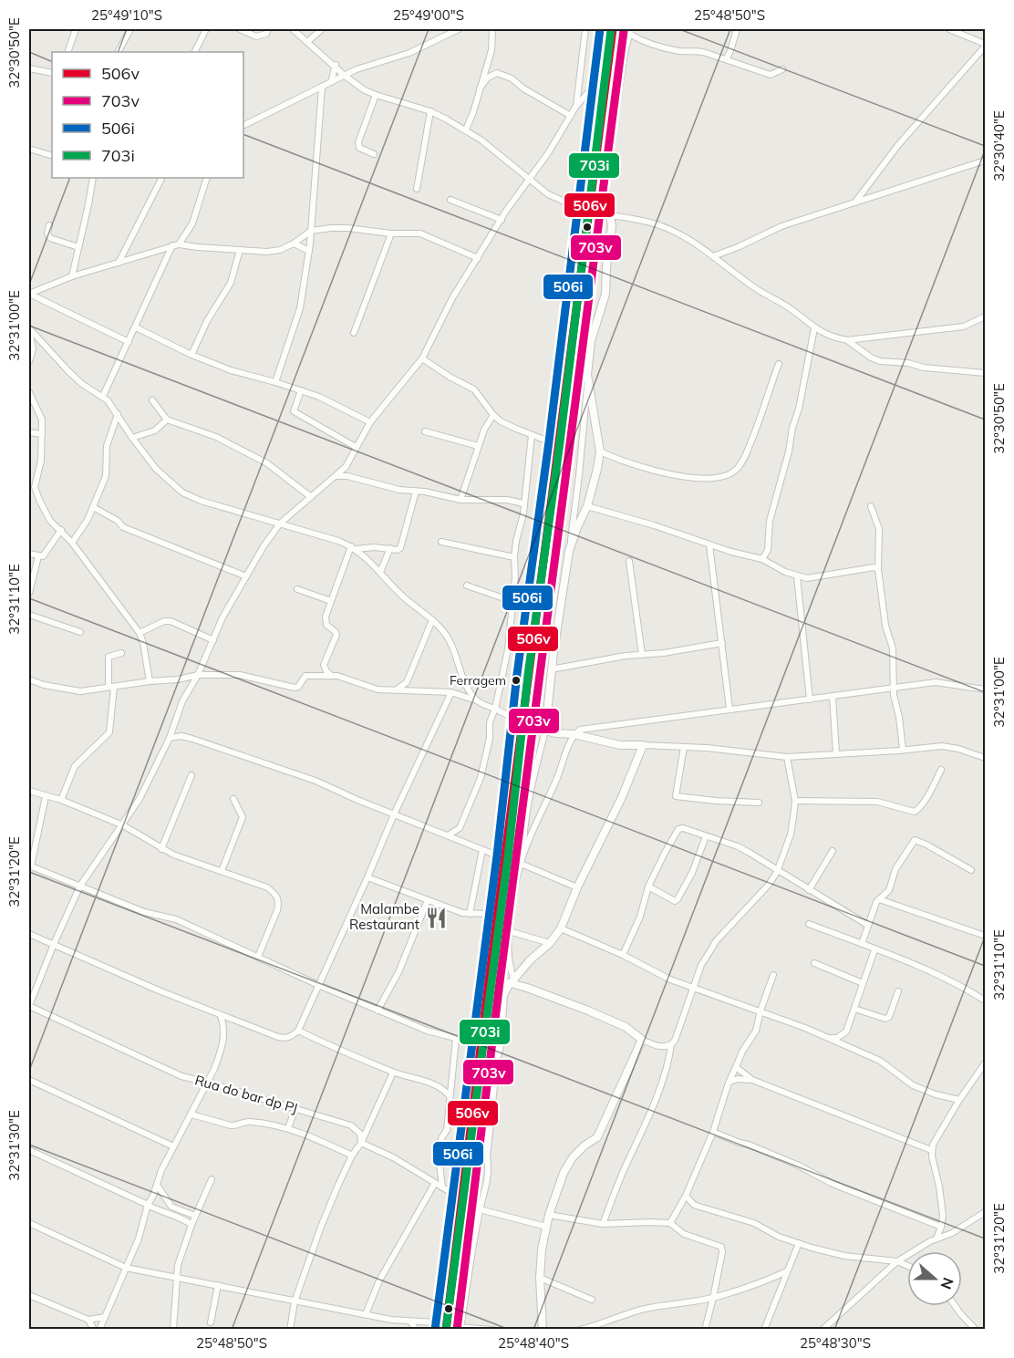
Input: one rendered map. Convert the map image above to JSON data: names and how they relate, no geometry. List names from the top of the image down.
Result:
{
  "streets": {
    "street": ["Rua do bar dp PJ"]
  },
  "places": {
    "other": ["Ferragem"],
    "restaurant": ["Malambe Restaurant"]
  },
  "lines": [
    "transit line 506v",
    "transit line 506i",
    "transit line 703i",
    "transit line 703v"
  ],
  "legend": [
    "506v",
    "703v",
    "506i",
    "703i"
  ],
  "north": "right",
  "coordinates": [
    "25°49'10\"S",
    "25°49'00\"S",
    "25°48'50\"S",
    "32°30'50\"E",
    "32°30'40\"E",
    "32°31'00\"E",
    "32°31'10\"E",
    "32°31'20\"E",
    "32°31'30\"E",
    "25°48'40\"S",
    "25°48'30\"S"
  ]
}
